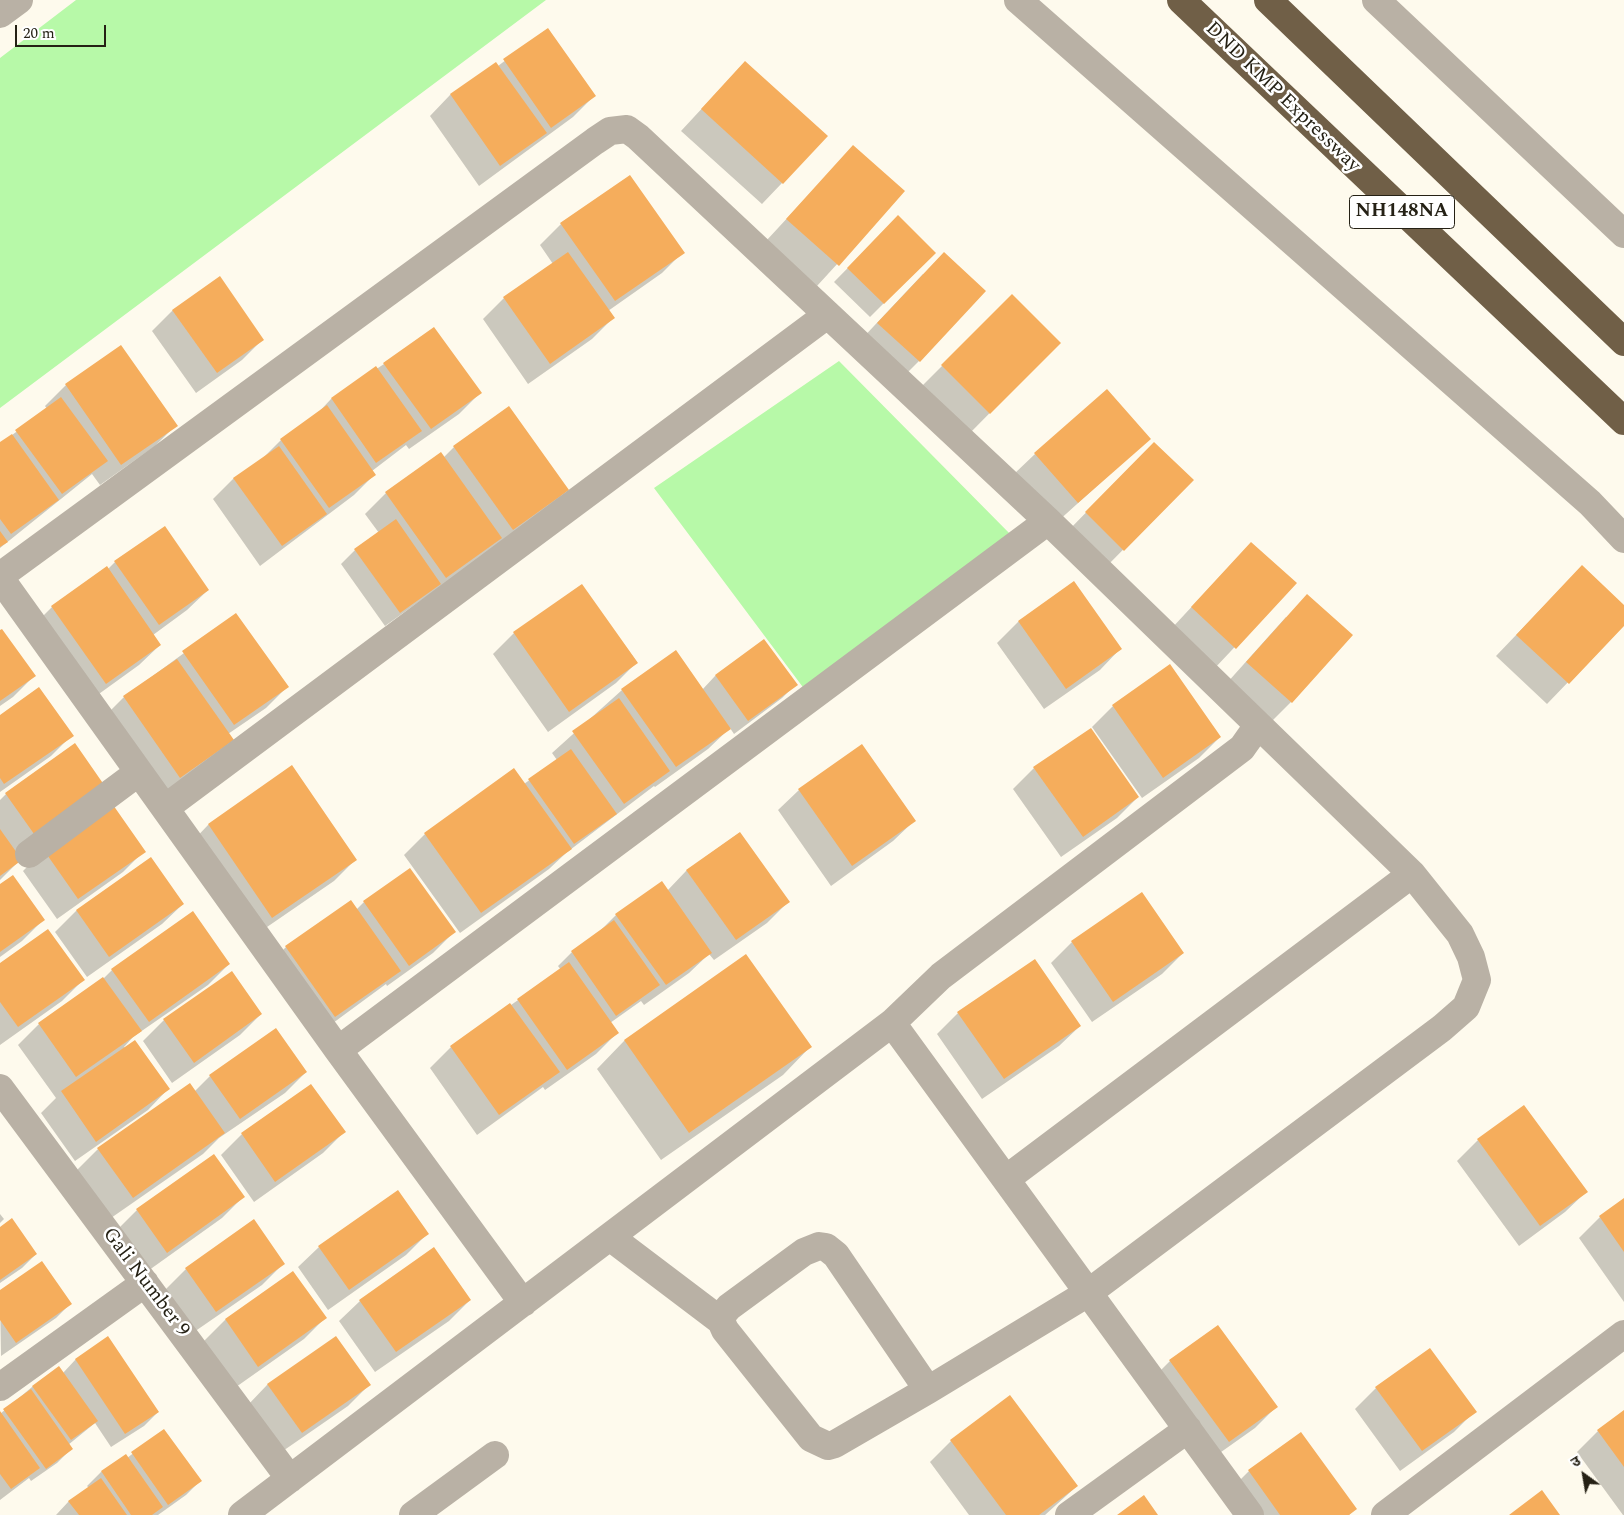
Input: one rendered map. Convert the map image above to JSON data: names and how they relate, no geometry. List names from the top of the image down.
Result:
{
  "streets": {
    "highway": ["DND KMP Expressway", "NH148NA"],
    "street": ["Gali Number 9"]
  },
  "scale_bar": "20 m",
  "north": "top left"
}
